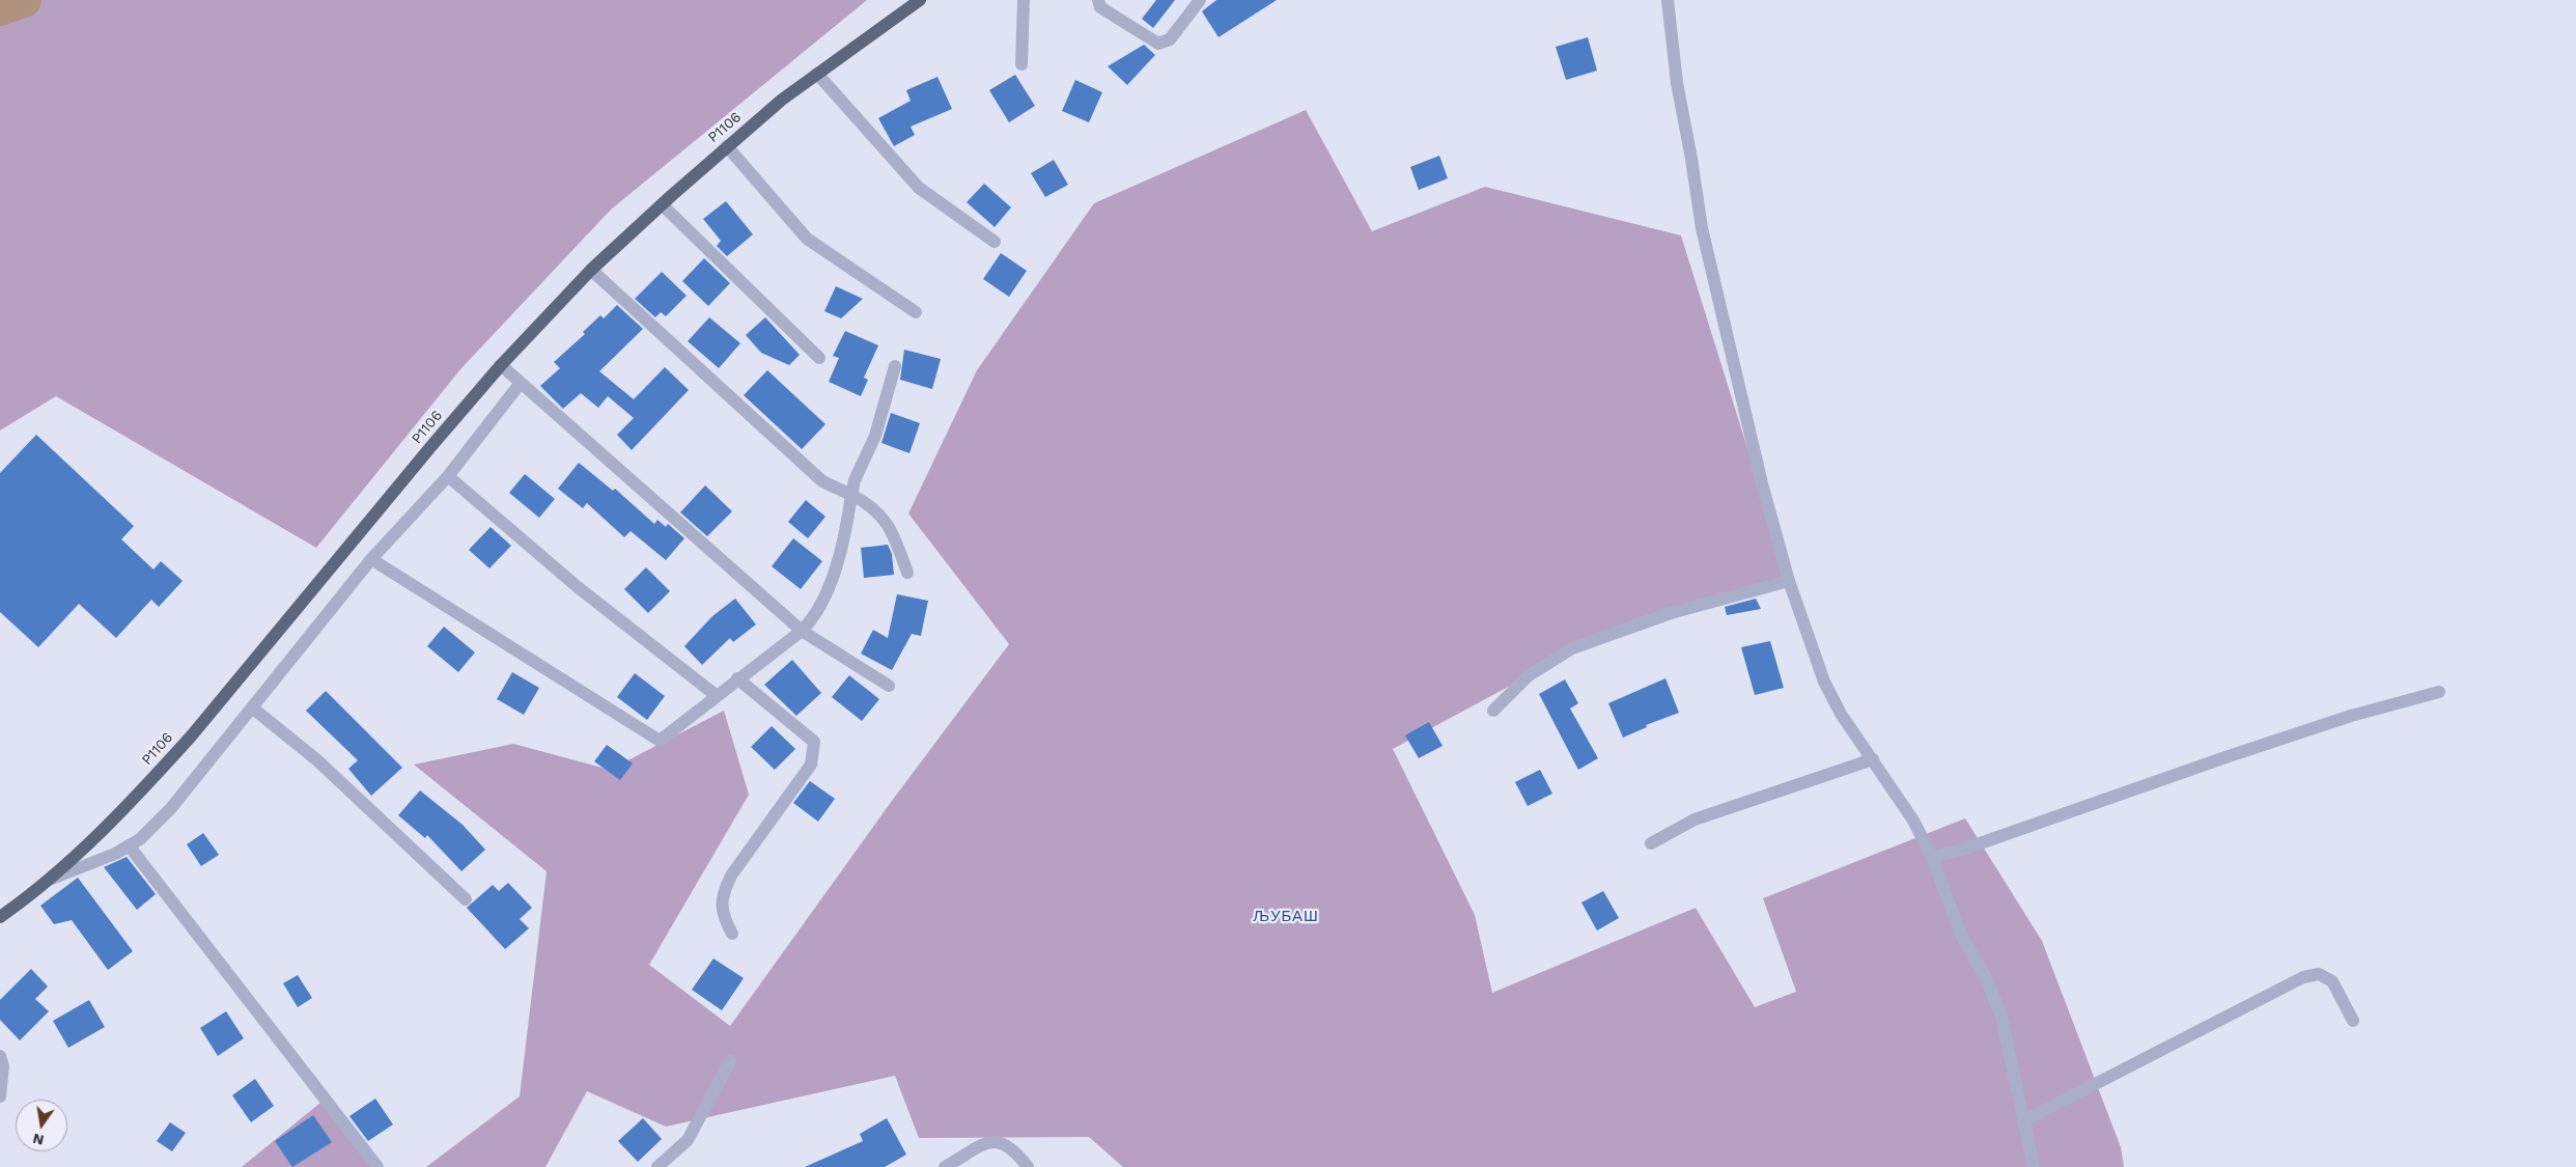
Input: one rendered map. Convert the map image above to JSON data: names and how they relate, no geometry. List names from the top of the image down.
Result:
{
  "streets": {
    "main road": ["P1106"]
  },
  "districts": ["ЉУБАШ"],
  "north": "bottom"
}
